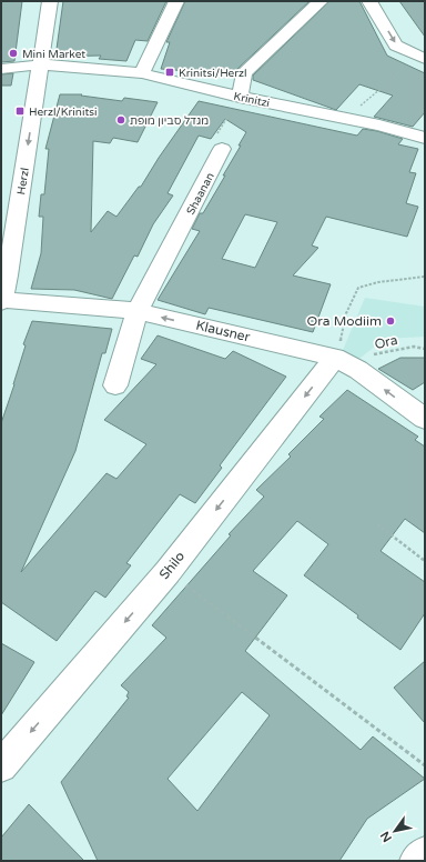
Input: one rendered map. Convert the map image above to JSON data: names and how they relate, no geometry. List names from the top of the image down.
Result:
{
  "streets": {
    "street": [
      "Krinitzi",
      "Herzl",
      "Shaanan",
      "Klausner",
      "Shilo"
    ],
    "path": ["Ora"]
  },
  "crossings": [
    ["Krinitzi", "Herzl"],
    ["Herzl", "Klausner"],
    ["Shaanan", "Klausner"],
    ["Klausner", "Ora"],
    ["Klausner", "Shilo"]
  ],
  "one_way": ["Herzl", "Klausner", "Shilo"],
  "places": {
    "other": ["Mini Market", "מגדל סביון מופת", "Ora Modiim"],
    "transit": ["Krinitsi/Herzl", "Herzl/Krinitsi"]
  },
  "north": "bottom left"
}
